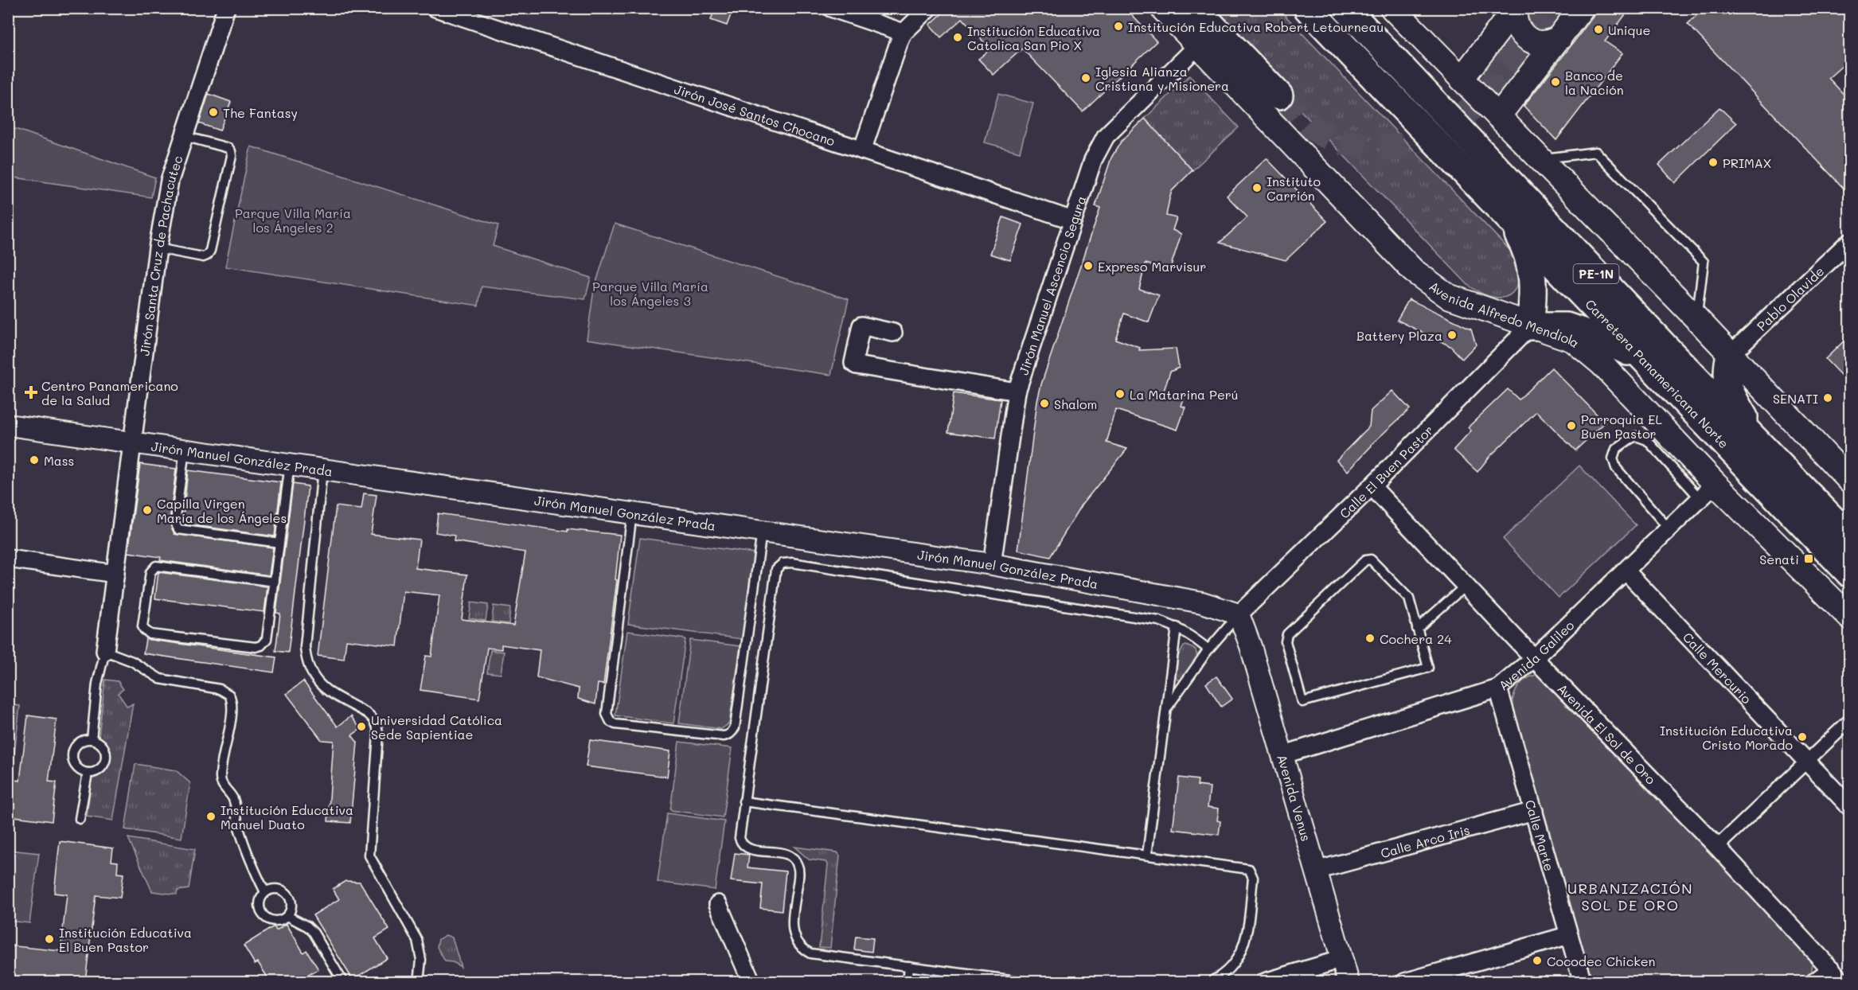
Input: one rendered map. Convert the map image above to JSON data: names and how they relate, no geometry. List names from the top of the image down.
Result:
{
  "streets": {
    "highway": ["PE-1N", "Carretera Panamericana Norte"],
    "main road": ["Avenida Alfredo Mendiola"],
    "street": [
      "Jirón José Santos Chocano",
      "Jirón Santa Cruz de Pachacutec",
      "Jirón Manuel Ascencio Segura",
      "Pablo Olavide",
      "Jirón Manuel González Prada",
      "Calle El Buen Pastor",
      "Avenida Galileo",
      "Calle Mercurio",
      "Avenida El Sol de Oro",
      "Avenida Venus",
      "Calle Marte",
      "Calle Arco Iris"
    ]
  },
  "crossings": [
    ["Jirón José Santos Chocano", "Jirón Manuel Ascencio Segura"],
    ["Jirón Santa Cruz de Pachacutec", "Jirón Manuel González Prada"],
    ["Jirón Manuel Ascencio Segura", "Avenida Alfredo Mendiola"],
    ["Jirón Manuel Ascencio Segura", "Jirón Manuel González Prada"],
    ["Avenida Alfredo Mendiola", "Calle El Buen Pastor"],
    ["Avenida Alfredo Mendiola", "Avenida Galileo"],
    ["Jirón Manuel González Prada", "Calle El Buen Pastor"],
    ["Jirón Manuel González Prada", "Avenida Venus"],
    ["Calle El Buen Pastor", "Avenida El Sol de Oro"],
    ["Calle El Buen Pastor", "Avenida Venus"],
    ["Avenida Galileo", "Calle Mercurio"],
    ["Avenida Galileo", "Avenida El Sol de Oro"],
    ["Avenida Galileo", "Avenida Venus"],
    ["Avenida Galileo", "Calle Marte"],
    ["Avenida Venus", "Calle Arco Iris"],
    ["Calle Marte", "Calle Arco Iris"]
  ],
  "districts": ["URBANIZACIÓN SOL DE ORO"],
  "parks": ["Parque Villa María los Ángeles 2", "Parque Villa María los Ángeles 3"],
  "places": {
    "other": [
      "Institución Educativa Robert Letourneau",
      "Unique",
      "Institución Educativa Catolica San Pio X",
      "Iglesia Alianza Cristiana y Misionera",
      "Banco de la Nación",
      "The Fantasy",
      "PRIMAX",
      "Instituto Carrión",
      "Expreso Marvisur",
      "Battery Plaza",
      "La Matarina Perú",
      "SENATI",
      "Shalom",
      "Parroquia EL Buen Pastor",
      "Mass",
      "Capilla Virgen María de los Ángeles",
      "Cochera 24",
      "Universidad Católica Sede Sapientiae",
      "Institución Educativa Cristo Morado",
      "Institución Educativa Manuel Duato",
      "Institución Educativa El Buen Pastor",
      "Cocodec Chicken"
    ],
    "health": ["Centro Panamericano de la Salud"],
    "transit": ["Senati"]
  }
}
